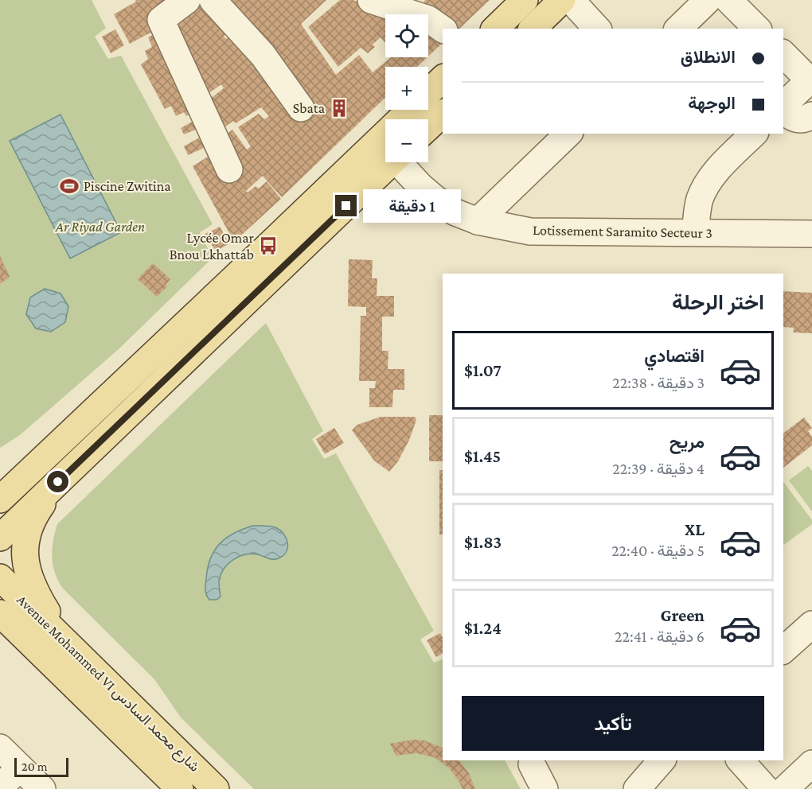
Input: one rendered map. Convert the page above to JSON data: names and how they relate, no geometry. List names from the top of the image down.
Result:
{
  "streets": {
    "main road": ["Avenue Mohammed VI شارع محمد السادس"],
    "street": ["Lotissement Saramito Secteur 3"]
  },
  "parks": ["Ar Riyad Garden"],
  "places": {
    "building": ["Sbata"],
    "sports": ["Piscine Zwitina"],
    "bus stop": ["Lycée Omar Bnou Lkhattab"]
  },
  "scale_bar": "20 m",
  "page": {
    "map_buttons": ["+", "−"],
    "banner": ["الانطلاق", "الوجهة"],
    "bubble": "1 دقيقة",
    "heading": "اختر الرحلة",
    "list": [
      {
        "name": "اقتصادي",
        "note": "3 دقيقة · 22:38",
        "value": "$1.07"
      },
      {
        "name": "مريح",
        "note": "4 دقيقة · 22:39",
        "value": "$1.45"
      },
      {
        "name": "XL",
        "note": "5 دقيقة · 22:40",
        "value": "$1.83"
      },
      {
        "name": "Green",
        "note": "6 دقيقة · 22:41",
        "value": "$1.24"
      }
    ],
    "buttons": "تأكيد",
    "scale": "20 m"
  }
}
